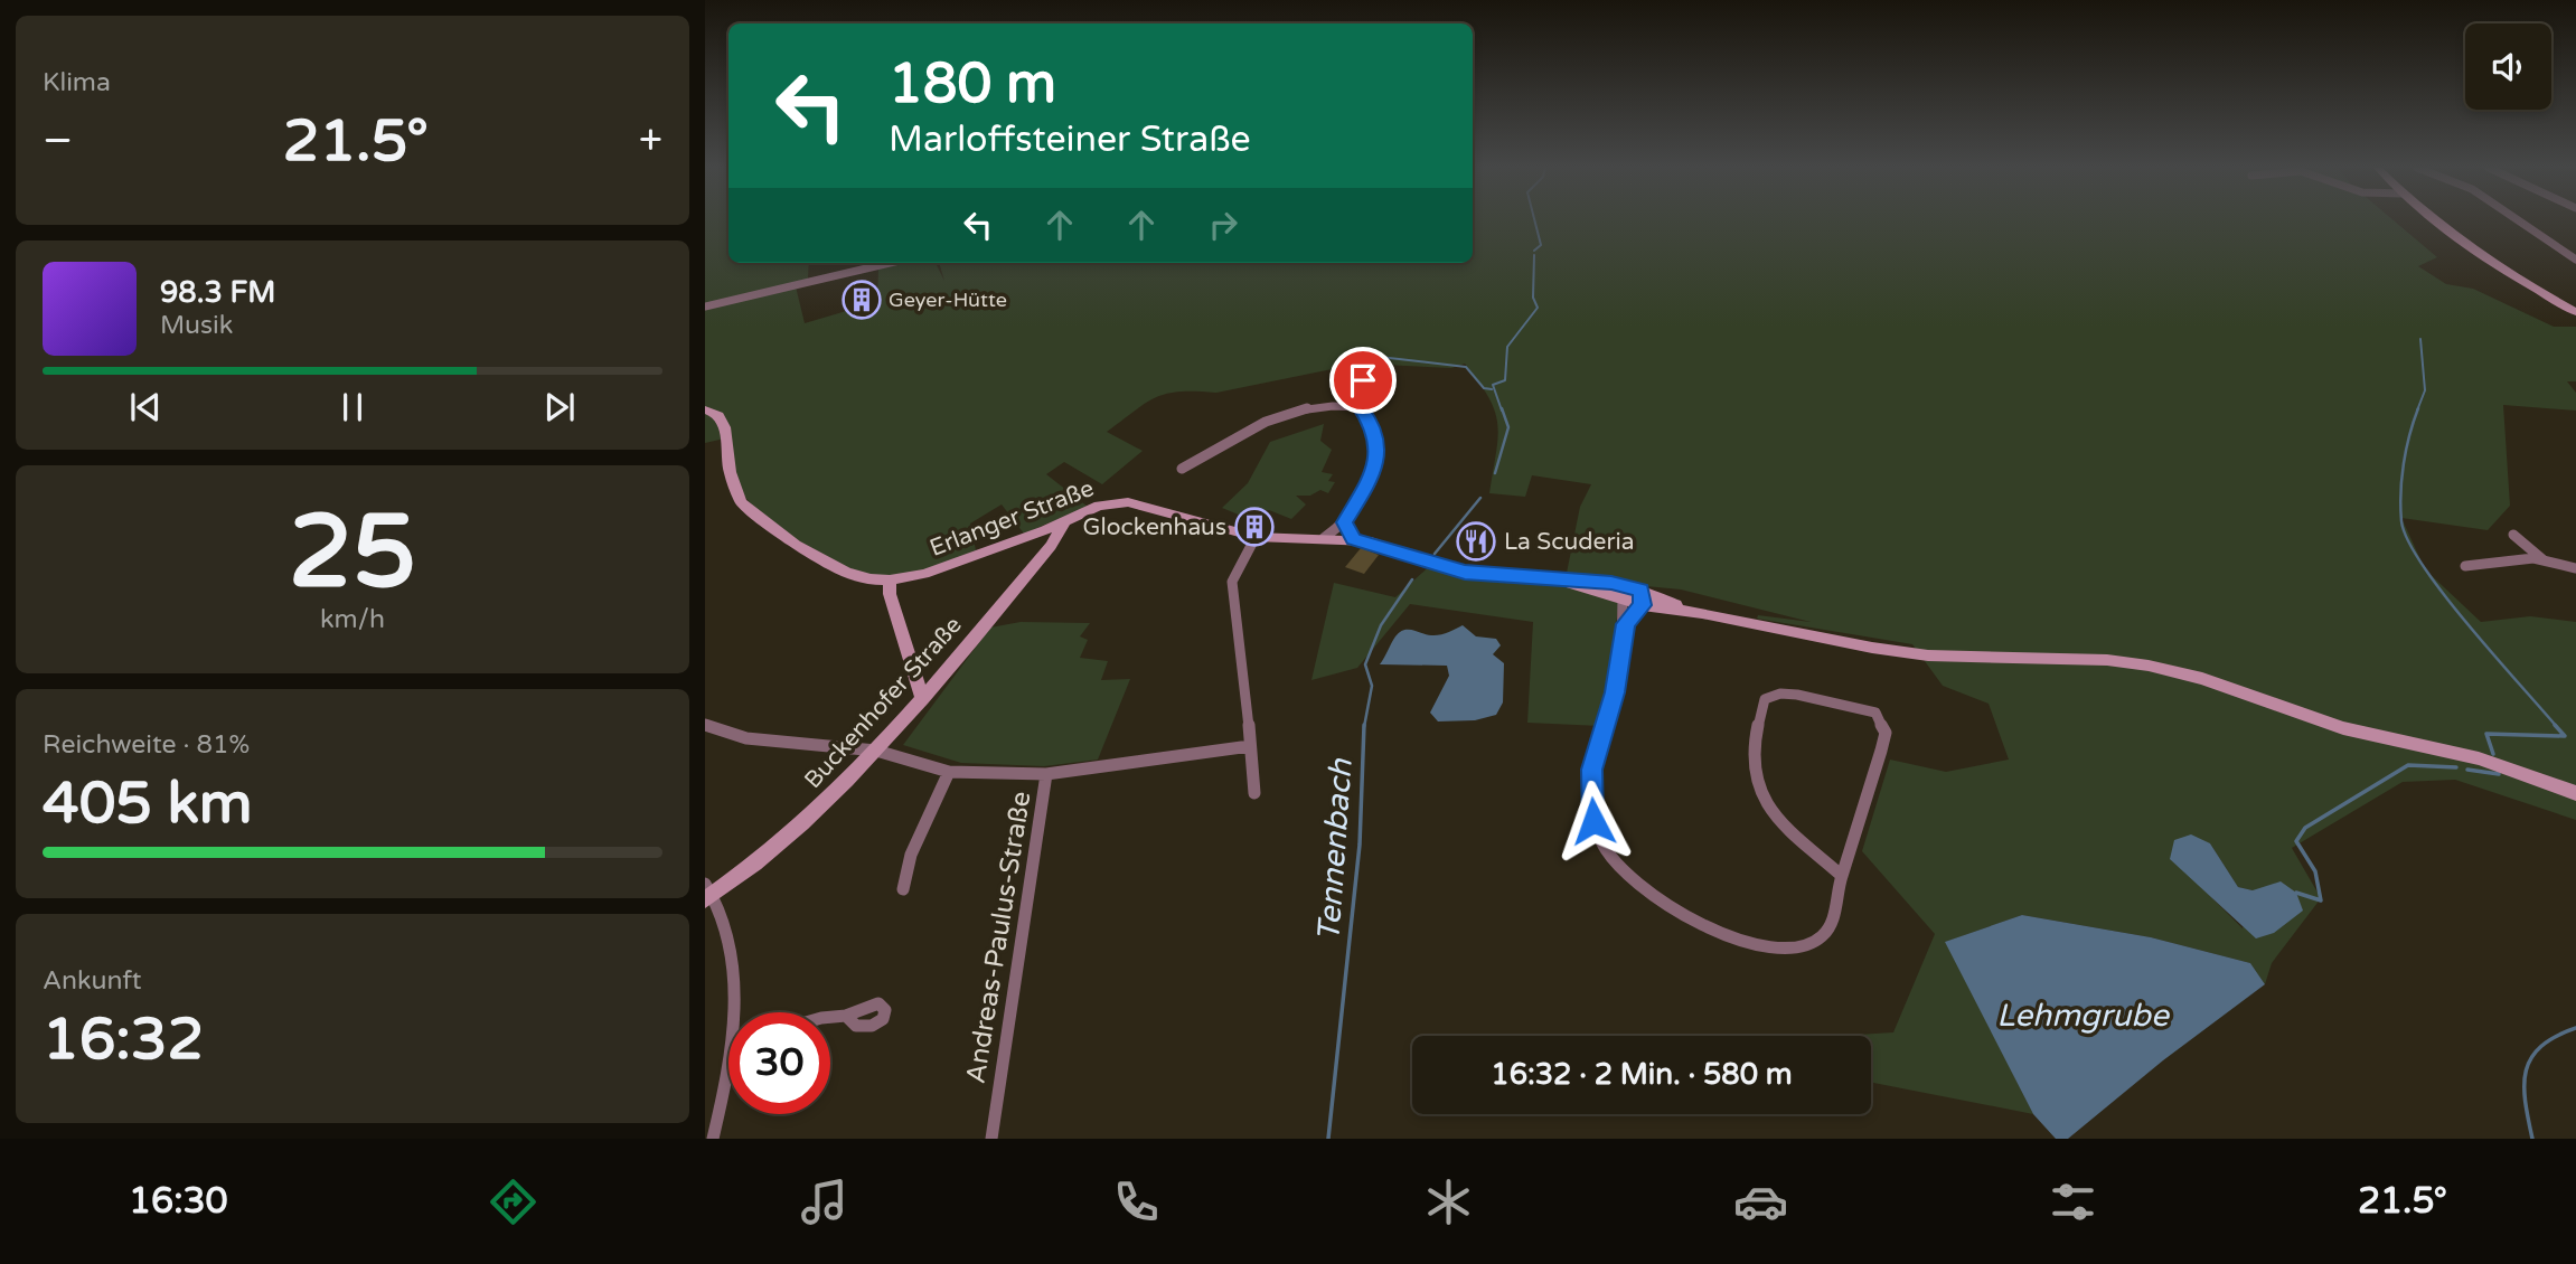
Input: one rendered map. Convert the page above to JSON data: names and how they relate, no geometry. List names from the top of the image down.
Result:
{
  "streets": {
    "main road": ["Erlanger Straße", "Buckenhofer Straße"],
    "street": ["Andreas-Paulus-Straße"]
  },
  "crossings": [
    ["Erlanger Straße", "Buckenhofer Straße"],
    ["Buckenhofer Straße", "Andreas-Paulus-Straße"]
  ],
  "water": ["Tennenbach", "Lehmgrube"],
  "places": {
    "building": ["Geyer-Hütte", "Glockenhaus"],
    "restaurant": ["La Scuderia"]
  },
  "page": {
    "tile": [
      "Klima",
      ["25", "km/h"],
      ["Reichweite · 81%", "405 km"],
      ["Ankunft", "16:32"]
    ],
    "turn": ["180 m", "Marloffsteiner Straße"],
    "heat": ["−", "21.5°", "+"],
    "song": ["98.3 FM", "Musik"],
    "limit": "30",
    "trip": "16:32 · 2 Min. · 580 m",
    "tabs": ["16:30", "21.5°"]
  }
}
